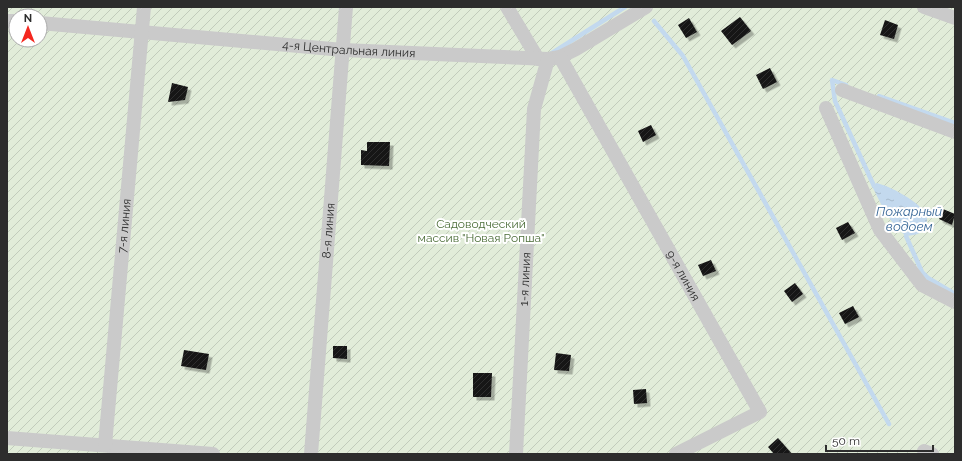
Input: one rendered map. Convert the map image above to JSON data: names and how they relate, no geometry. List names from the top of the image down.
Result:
{
  "streets": {
    "street": [
      "4-я Центральная линия",
      "7-я линия",
      "8-я линия",
      "9-я линия",
      "1-я линия"
    ]
  },
  "crossings": [
    ["4-я Центральная линия", "7-я линия"],
    ["4-я Центральная линия", "8-я линия"],
    ["4-я Центральная линия", "9-я линия"],
    ["4-я Центральная линия", "1-я линия"],
    ["9-я линия", "1-я линия"]
  ],
  "water": ["Пожарный водоем"],
  "parks": ["Садоводческий массив \"Новая Ропша\""],
  "scale_bar": "50 m",
  "north": "top"
}
